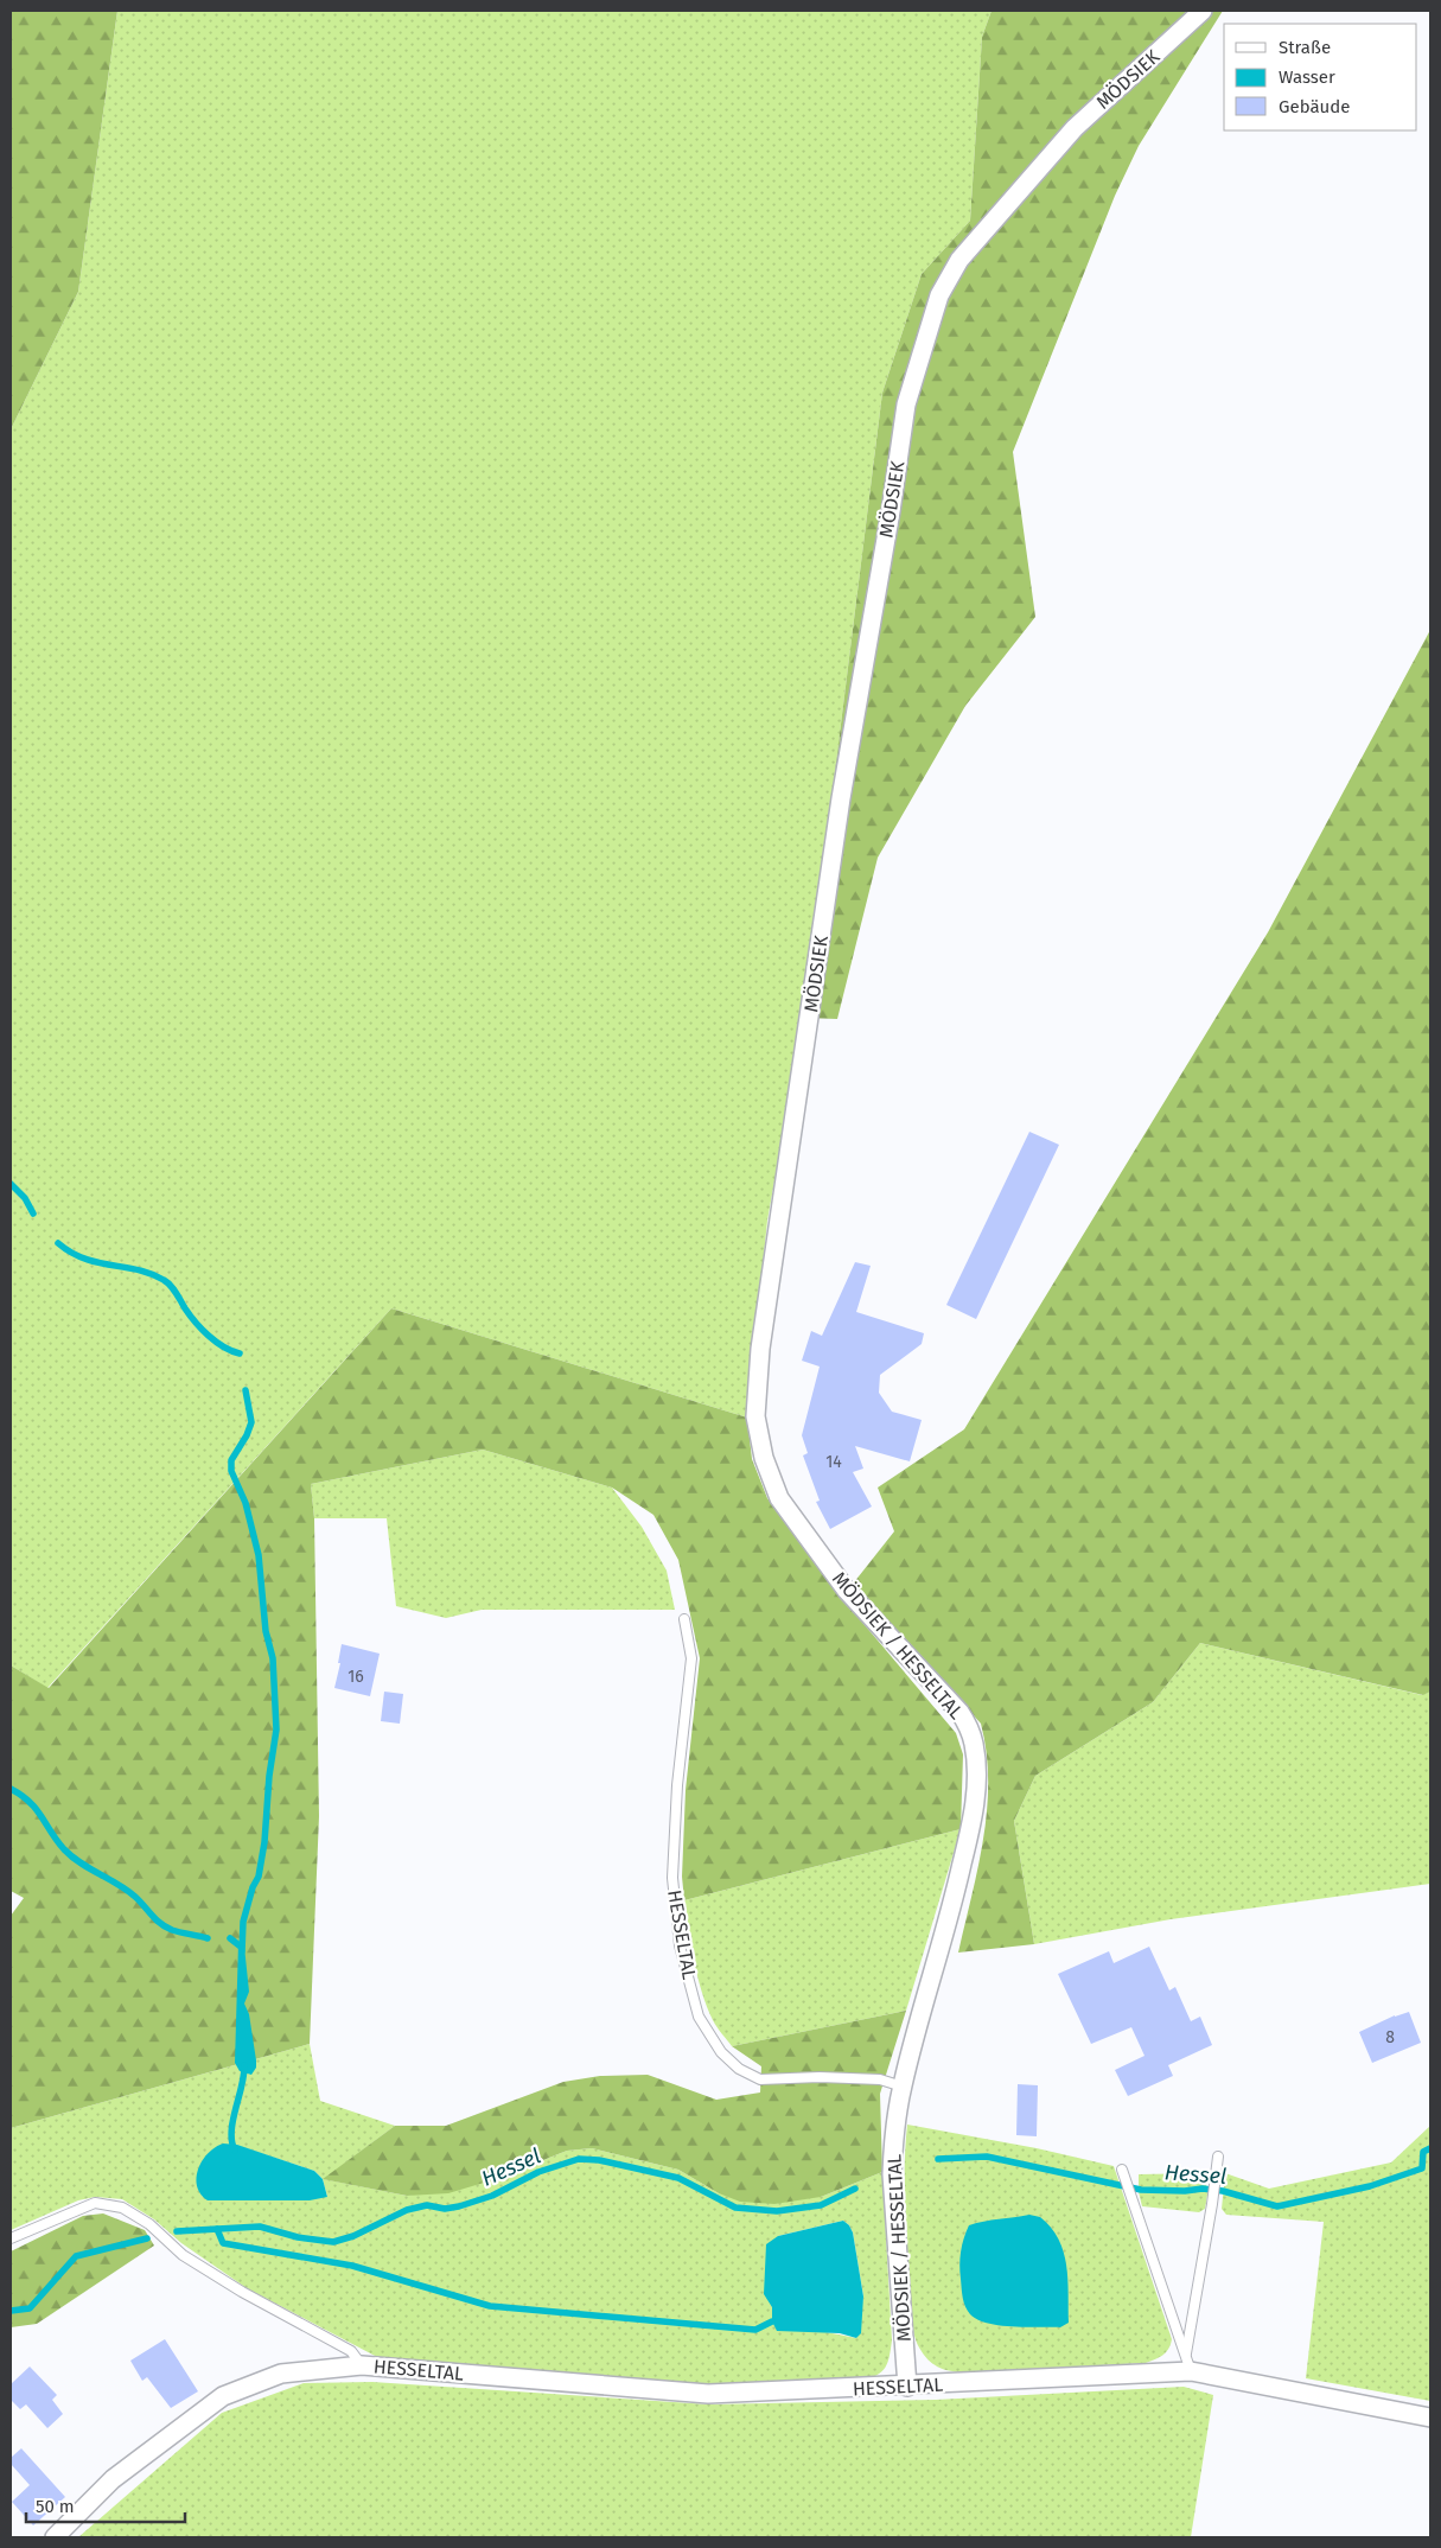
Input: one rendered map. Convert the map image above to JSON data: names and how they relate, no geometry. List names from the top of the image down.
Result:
{
  "streets": {
    "street": ["MÖDSIEK", "MÖDSIEK / HESSELTAL", "HESSELTAL"]
  },
  "crossings": [
    ["MÖDSIEK", "MÖDSIEK / HESSELTAL"],
    ["MÖDSIEK / HESSELTAL", "HESSELTAL"]
  ],
  "water": ["Hessel"],
  "house_numbers": ["14", "16", "8"],
  "legend": ["Straße", "Wasser", "Gebäude"],
  "scale_bar": "50 m"
}
